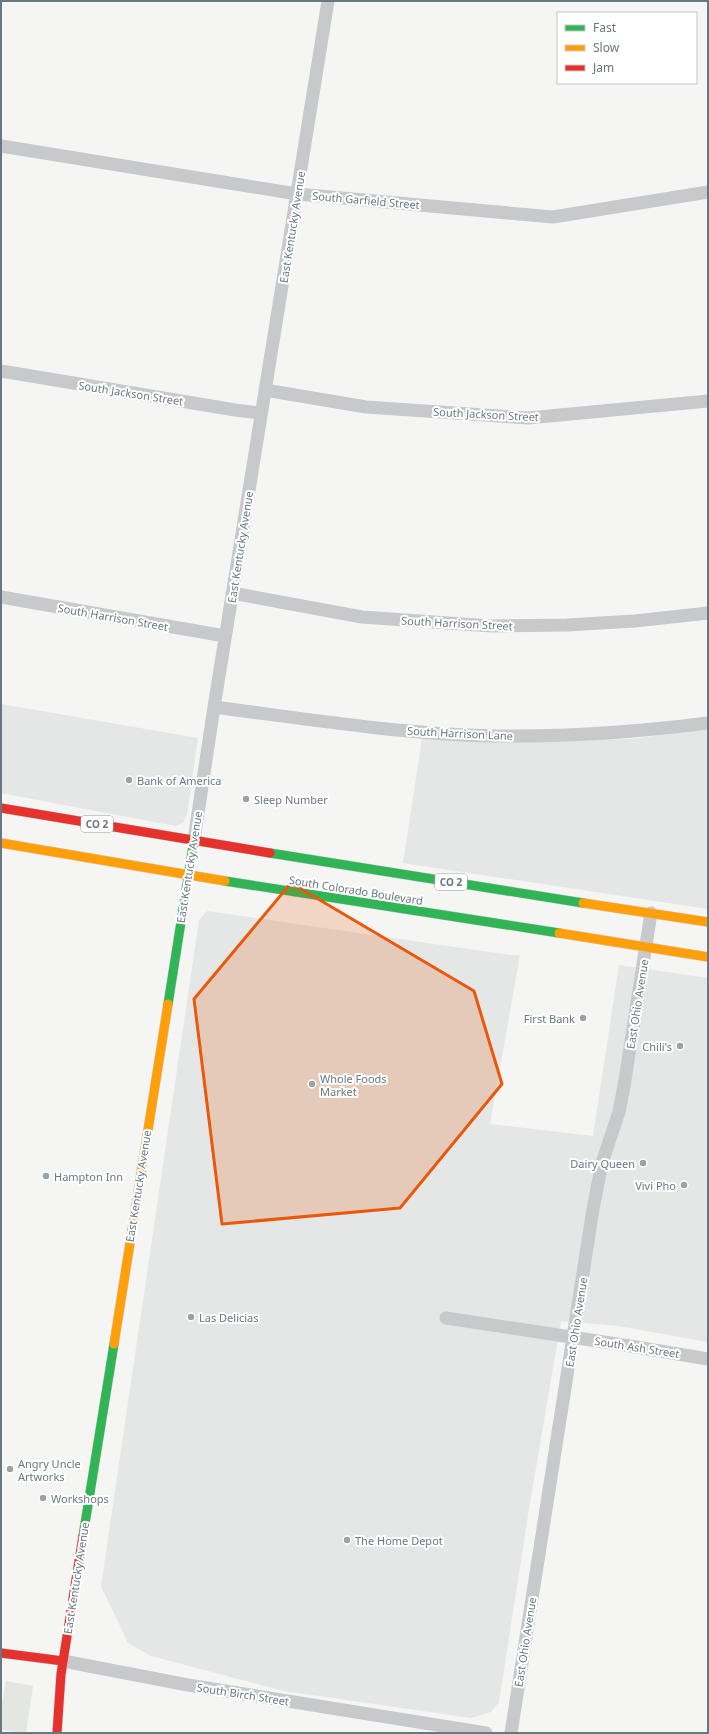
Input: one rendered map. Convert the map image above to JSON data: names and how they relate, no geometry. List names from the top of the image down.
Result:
{
  "streets": {
    "main road": [
      "East Kentucky Avenue",
      "CO 2",
      "South Colorado Boulevard",
      "South Birch Street"
    ],
    "street": [
      "South Garfield Street",
      "South Jackson Street",
      "South Harrison Street",
      "South Harrison Lane",
      "East Ohio Avenue",
      "South Ash Street"
    ]
  },
  "crossings": [
    ["South Garfield Street", "East Kentucky Avenue"],
    ["East Kentucky Avenue", "South Jackson Street"],
    ["East Kentucky Avenue", "South Harrison Street"],
    ["East Kentucky Avenue", "South Harrison Lane"],
    ["East Kentucky Avenue", "South Colorado Boulevard"],
    ["East Kentucky Avenue", "South Birch Street"],
    ["South Colorado Boulevard", "East Ohio Avenue"],
    ["East Ohio Avenue", "South Ash Street"]
  ],
  "places": [
    "Bank of America",
    "Sleep Number",
    "First Bank",
    "Chili's",
    "Whole Foods Market",
    "Dairy Queen",
    "Hampton Inn",
    "Vivi Pho",
    "Las Delicias",
    "Angry Uncle Artworks",
    "Workshops",
    "The Home Depot"
  ],
  "legend": ["Fast", "Slow", "Jam"]
}
